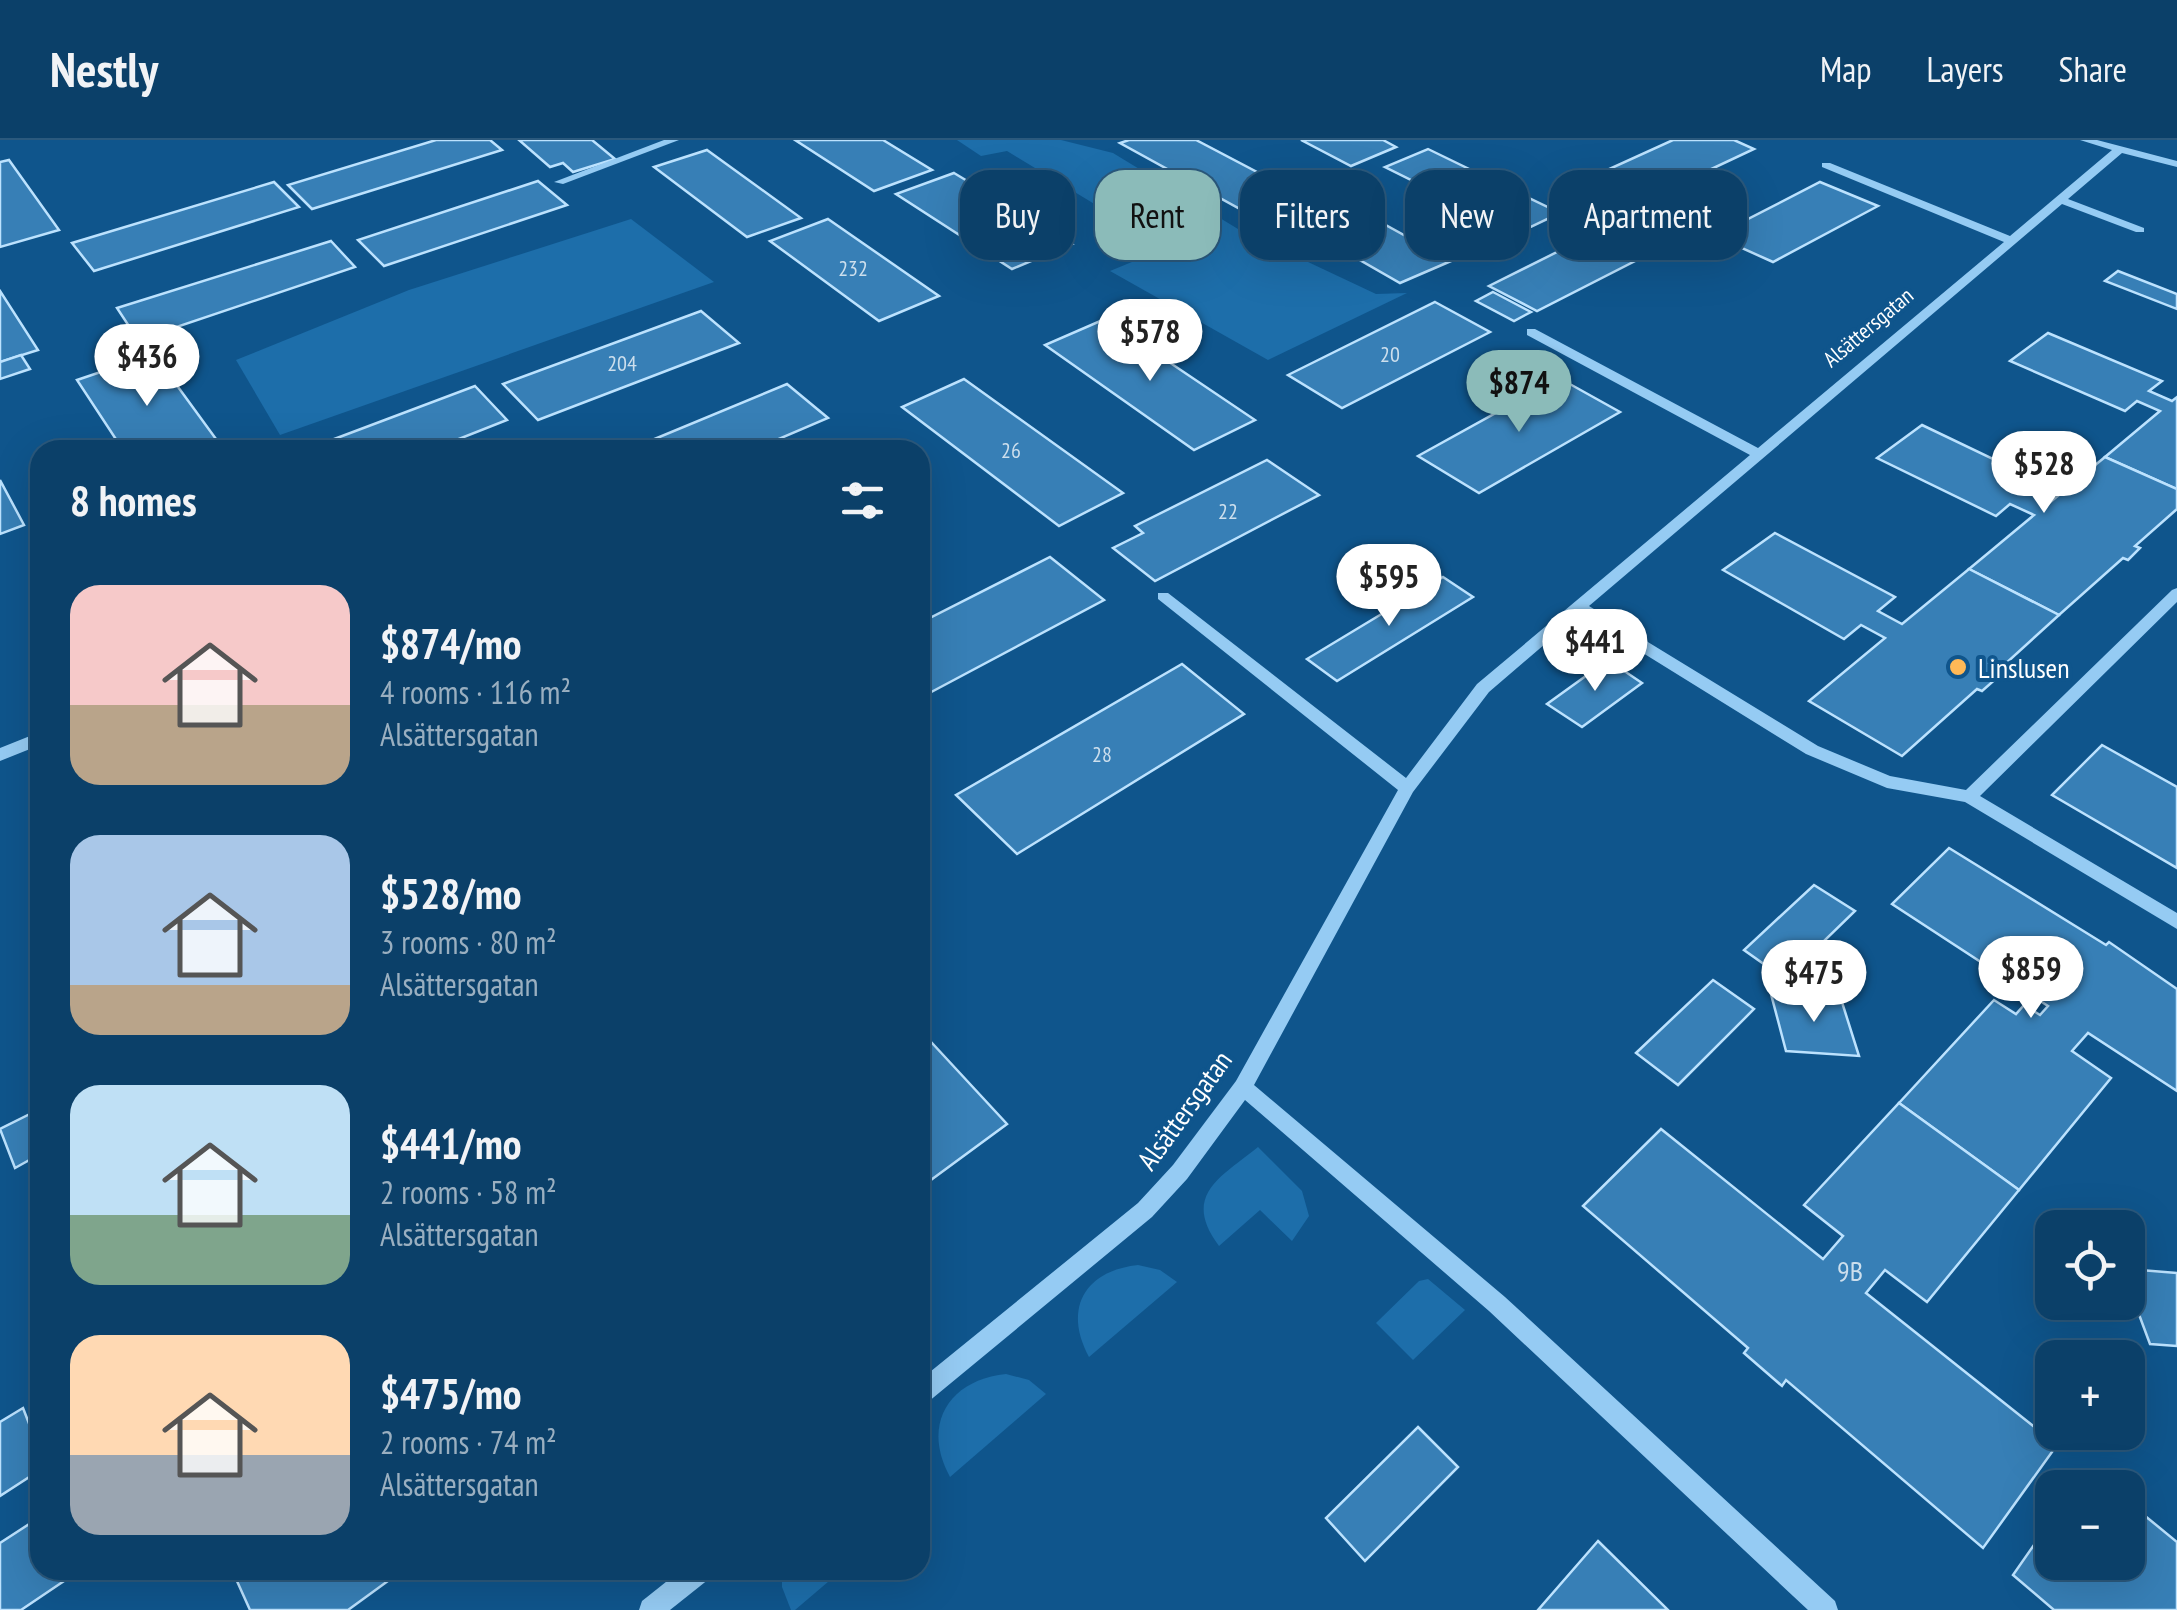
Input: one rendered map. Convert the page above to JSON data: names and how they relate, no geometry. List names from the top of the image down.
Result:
{
  "streets": {
    "street": ["Alsättersgatan"]
  },
  "places": ["Linslusen"],
  "house_numbers": [
    "232",
    "20",
    "204",
    "26",
    "22",
    "28",
    "9B"
  ],
  "page": {
    "header": "Nestly",
    "nav": ["Map", "Layers", "Share"],
    "chip": [
      "Buy",
      "Rent",
      "Filters",
      "New",
      "Apartment"
    ],
    "price": [
      "$578",
      "$436",
      "$874",
      "$528",
      "$595",
      "$441",
      "$859",
      "$475"
    ],
    "heading": "8 homes",
    "list": [
      {
        "name": "$874/mo",
        "note": "4 rooms · 116 m² · Alsättersgatan"
      },
      {
        "name": "$528/mo",
        "note": "3 rooms · 80 m² · Alsättersgatan"
      },
      {
        "name": "$441/mo",
        "note": "2 rooms · 58 m² · Alsättersgatan"
      },
      {
        "name": "$475/mo",
        "note": "2 rooms · 74 m² · Alsättersgatan"
      }
    ],
    "map_buttons": ["+", "−"]
  }
}
